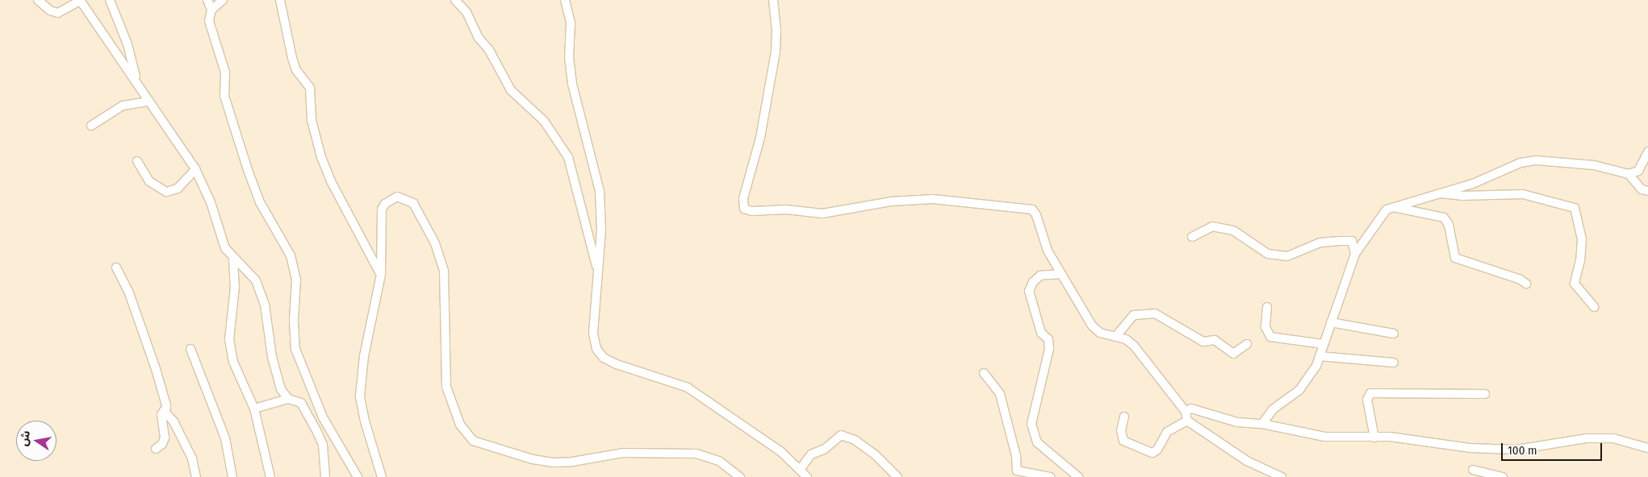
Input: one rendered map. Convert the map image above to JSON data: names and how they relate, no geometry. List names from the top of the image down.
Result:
{
  "scale_bar": "100 m",
  "north": "left"
}
